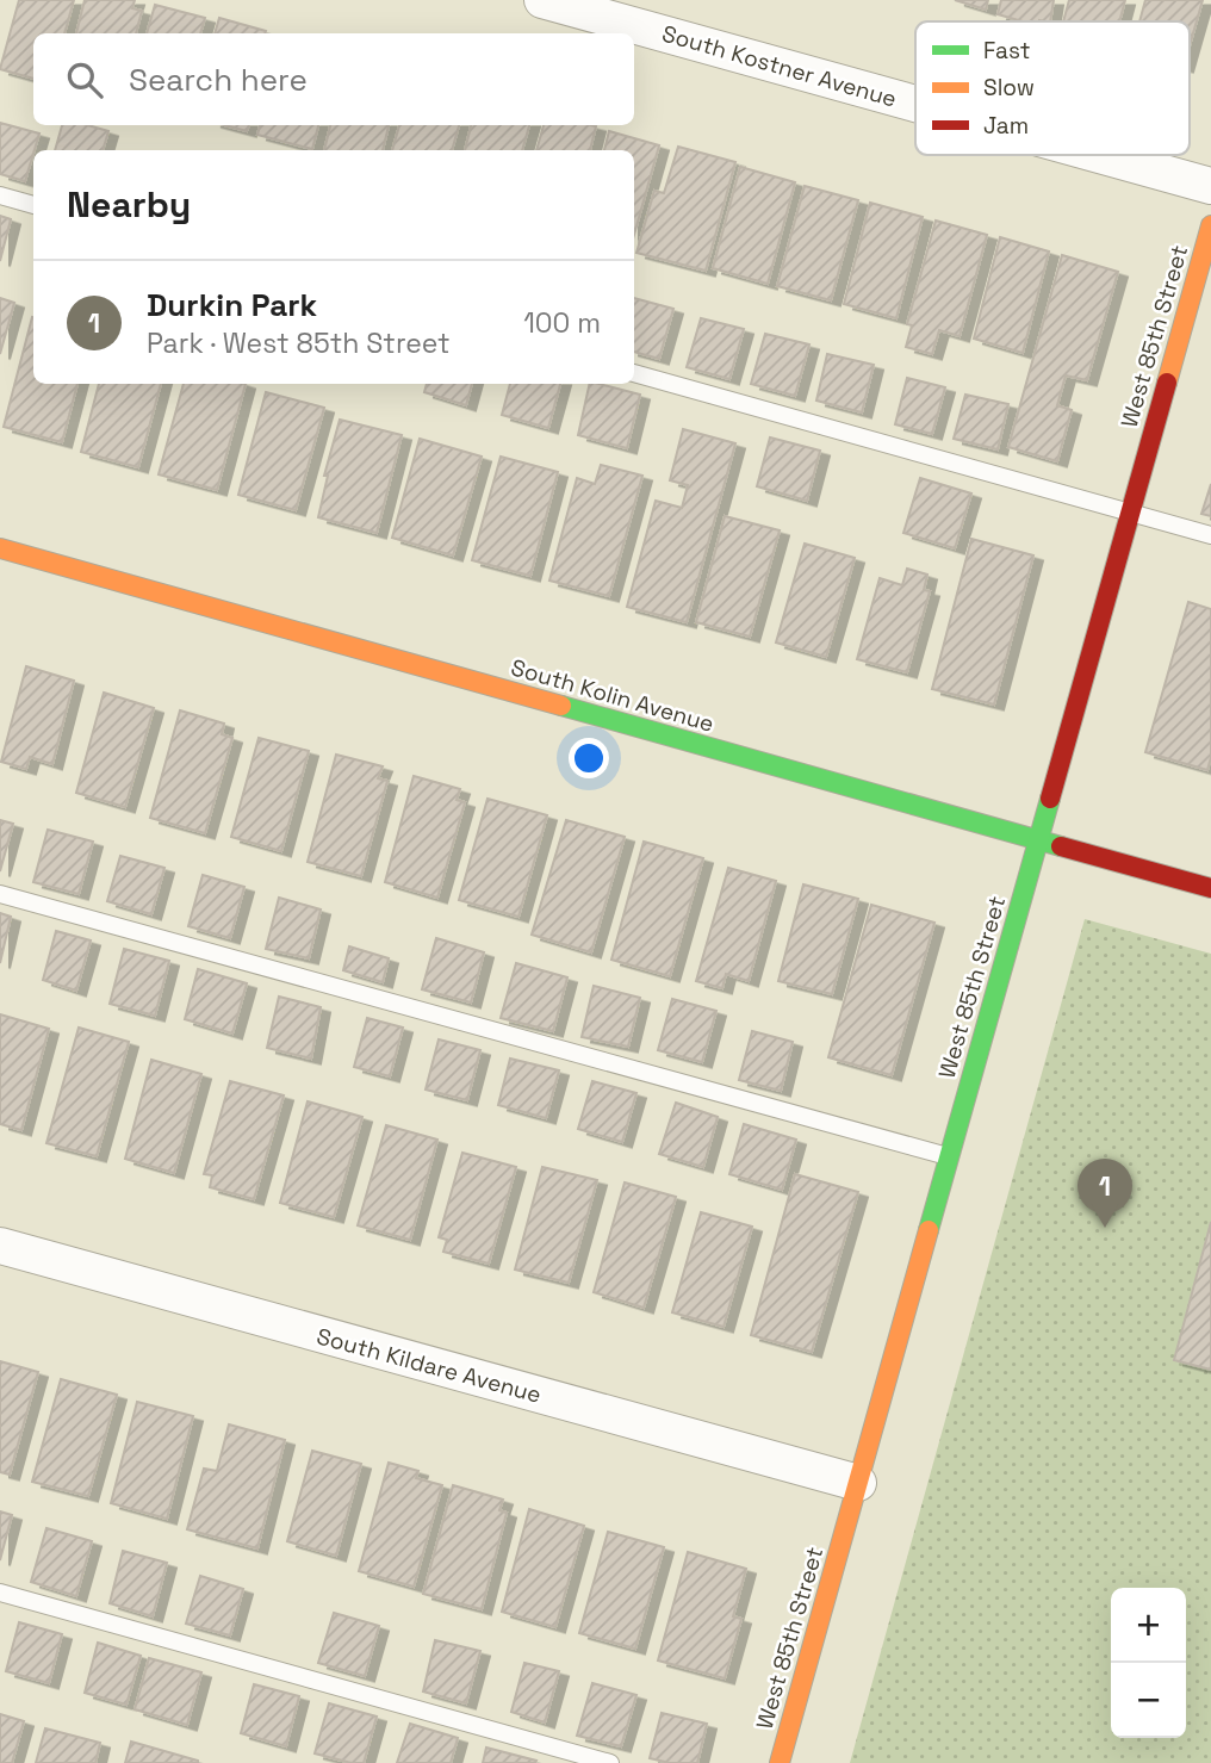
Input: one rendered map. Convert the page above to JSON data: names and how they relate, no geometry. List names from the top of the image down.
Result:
{
  "streets": {
    "street": [
      "South Kostner Avenue",
      "West 85th Street",
      "South Kolin Avenue",
      "South Kildare Avenue"
    ]
  },
  "crossings": [
    ["West 85th Street", "South Kolin Avenue"],
    ["West 85th Street", "South Kildare Avenue"]
  ],
  "legend": ["Fast", "Slow", "Jam"],
  "page": {
    "search": "Search here",
    "heading": "Nearby",
    "list": [
      {
        "mark": "1",
        "name": "Durkin Park",
        "note": "Park · West 85th Street",
        "value": "100 m"
      }
    ],
    "pins": "1",
    "map_buttons": ["+", "−"]
  }
}
